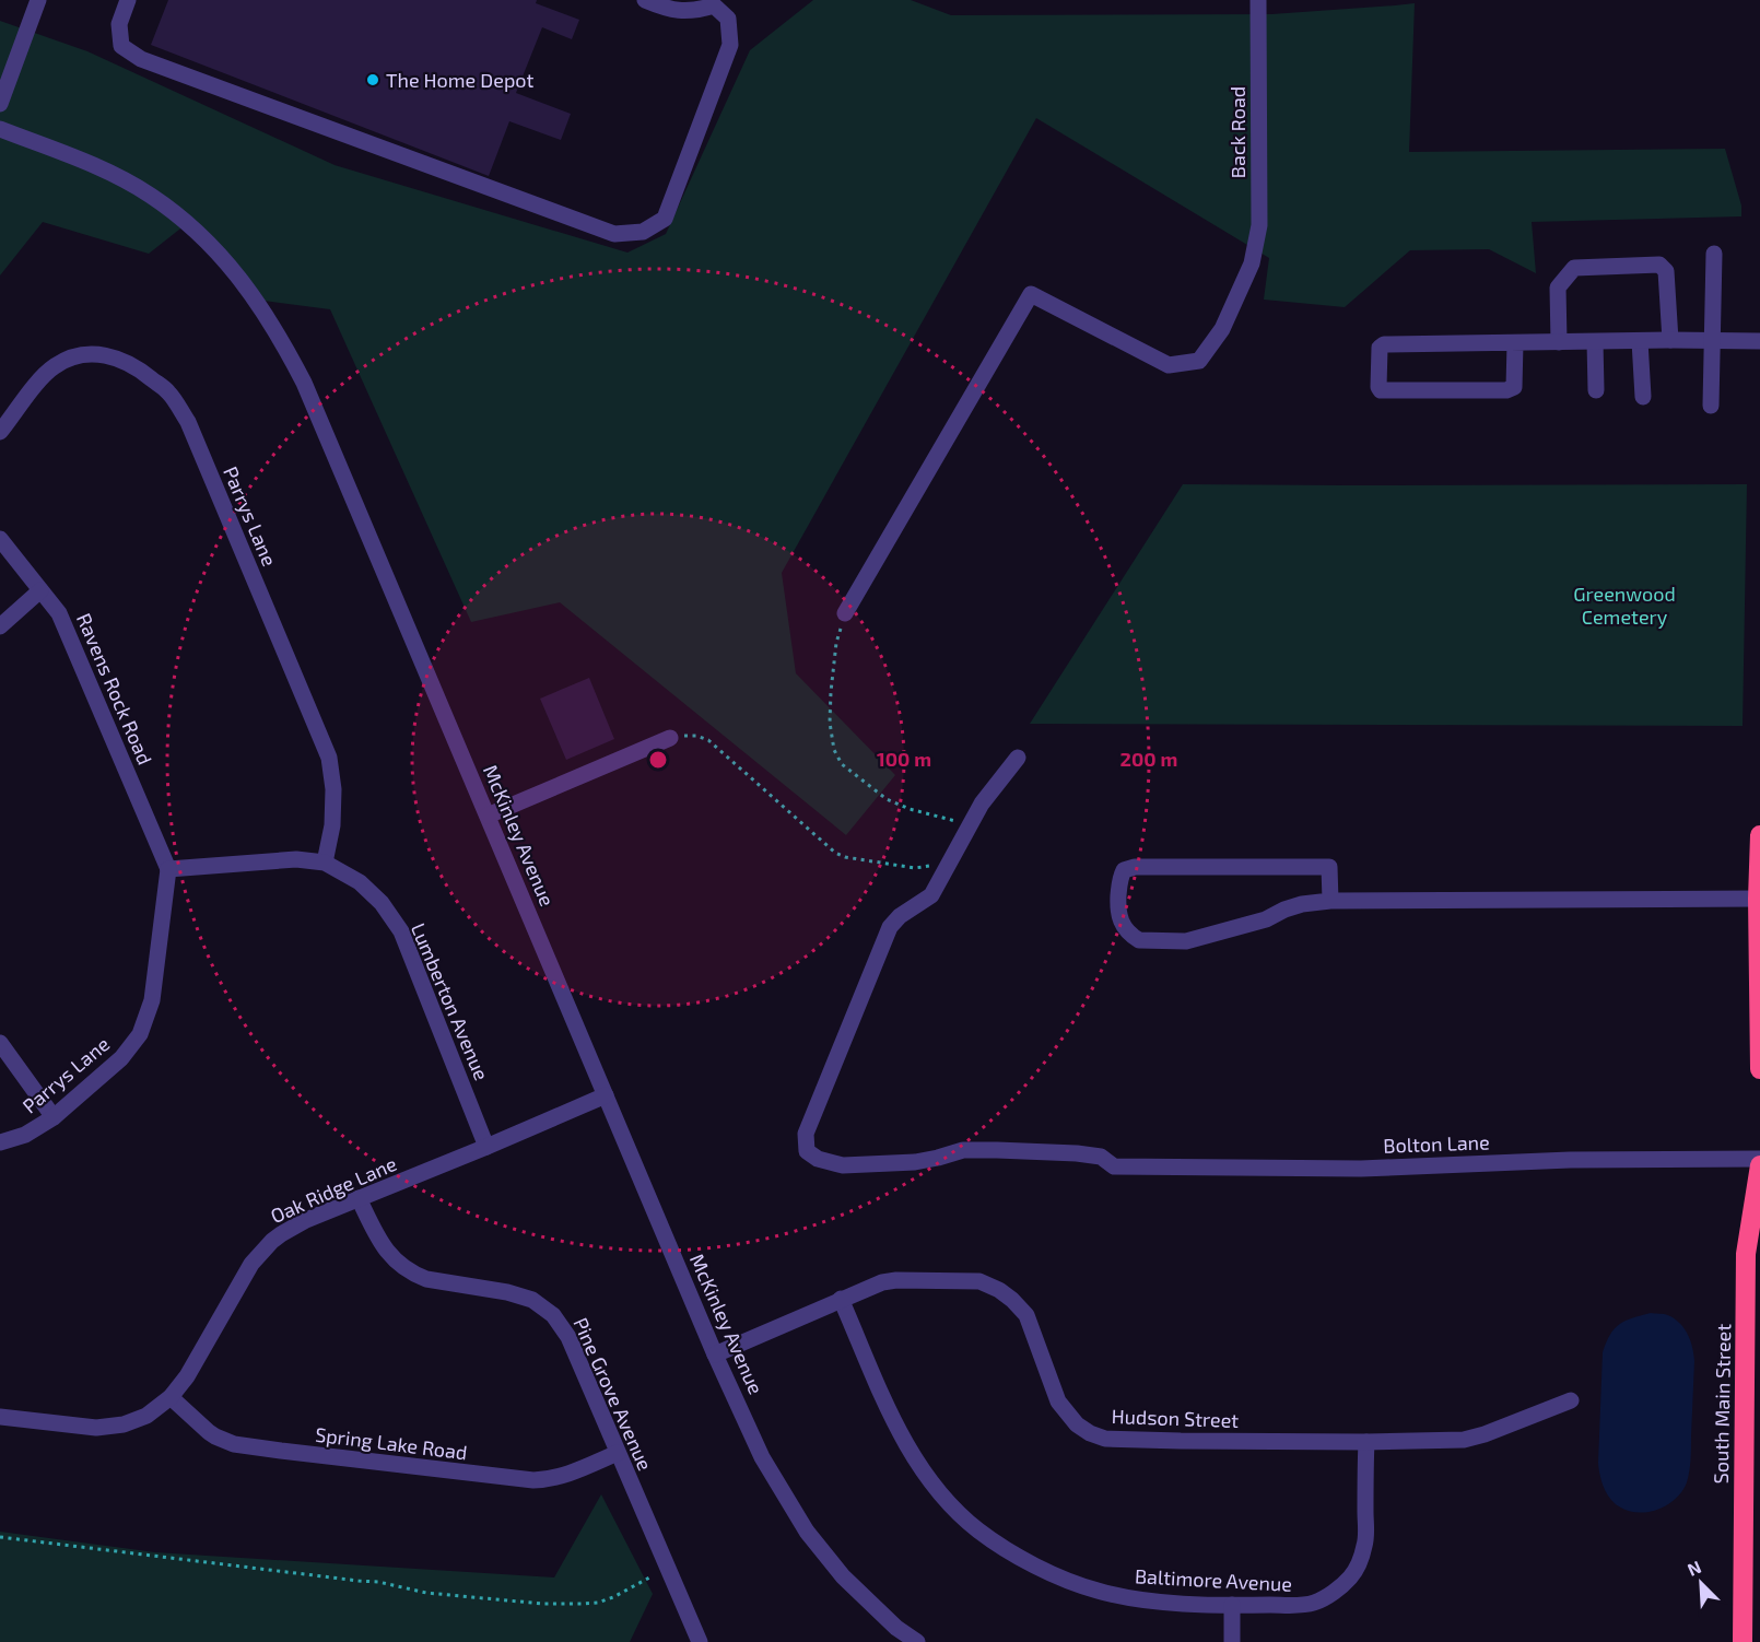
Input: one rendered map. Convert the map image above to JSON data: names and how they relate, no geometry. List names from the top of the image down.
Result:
{
  "streets": {
    "highway": ["South Main Street"],
    "street": [
      "Back Road",
      "Parrys Lane",
      "Ravens Rock Road",
      "McKinley Avenue",
      "Lumberton Avenue",
      "Bolton Lane",
      "Oak Ridge Lane",
      "Pine Grove Avenue",
      "Hudson Street",
      "Spring Lake Road",
      "Baltimore Avenue"
    ]
  },
  "crossings": [
    ["Parrys Lane", "Ravens Rock Road"],
    ["Parrys Lane", "Lumberton Avenue"],
    ["Ravens Rock Road", "Lumberton Avenue"],
    ["McKinley Avenue", "Oak Ridge Lane"],
    ["McKinley Avenue", "Hudson Street"],
    ["Lumberton Avenue", "Oak Ridge Lane"],
    ["Oak Ridge Lane", "Pine Grove Avenue"],
    ["Oak Ridge Lane", "Spring Lake Road"],
    ["Pine Grove Avenue", "Spring Lake Road"],
    ["Hudson Street", "Baltimore Avenue"]
  ],
  "parks": ["Greenwood Cemetery"],
  "places": ["The Home Depot"],
  "north": "top left",
  "rings": ["100 m", "200 m"]
}
